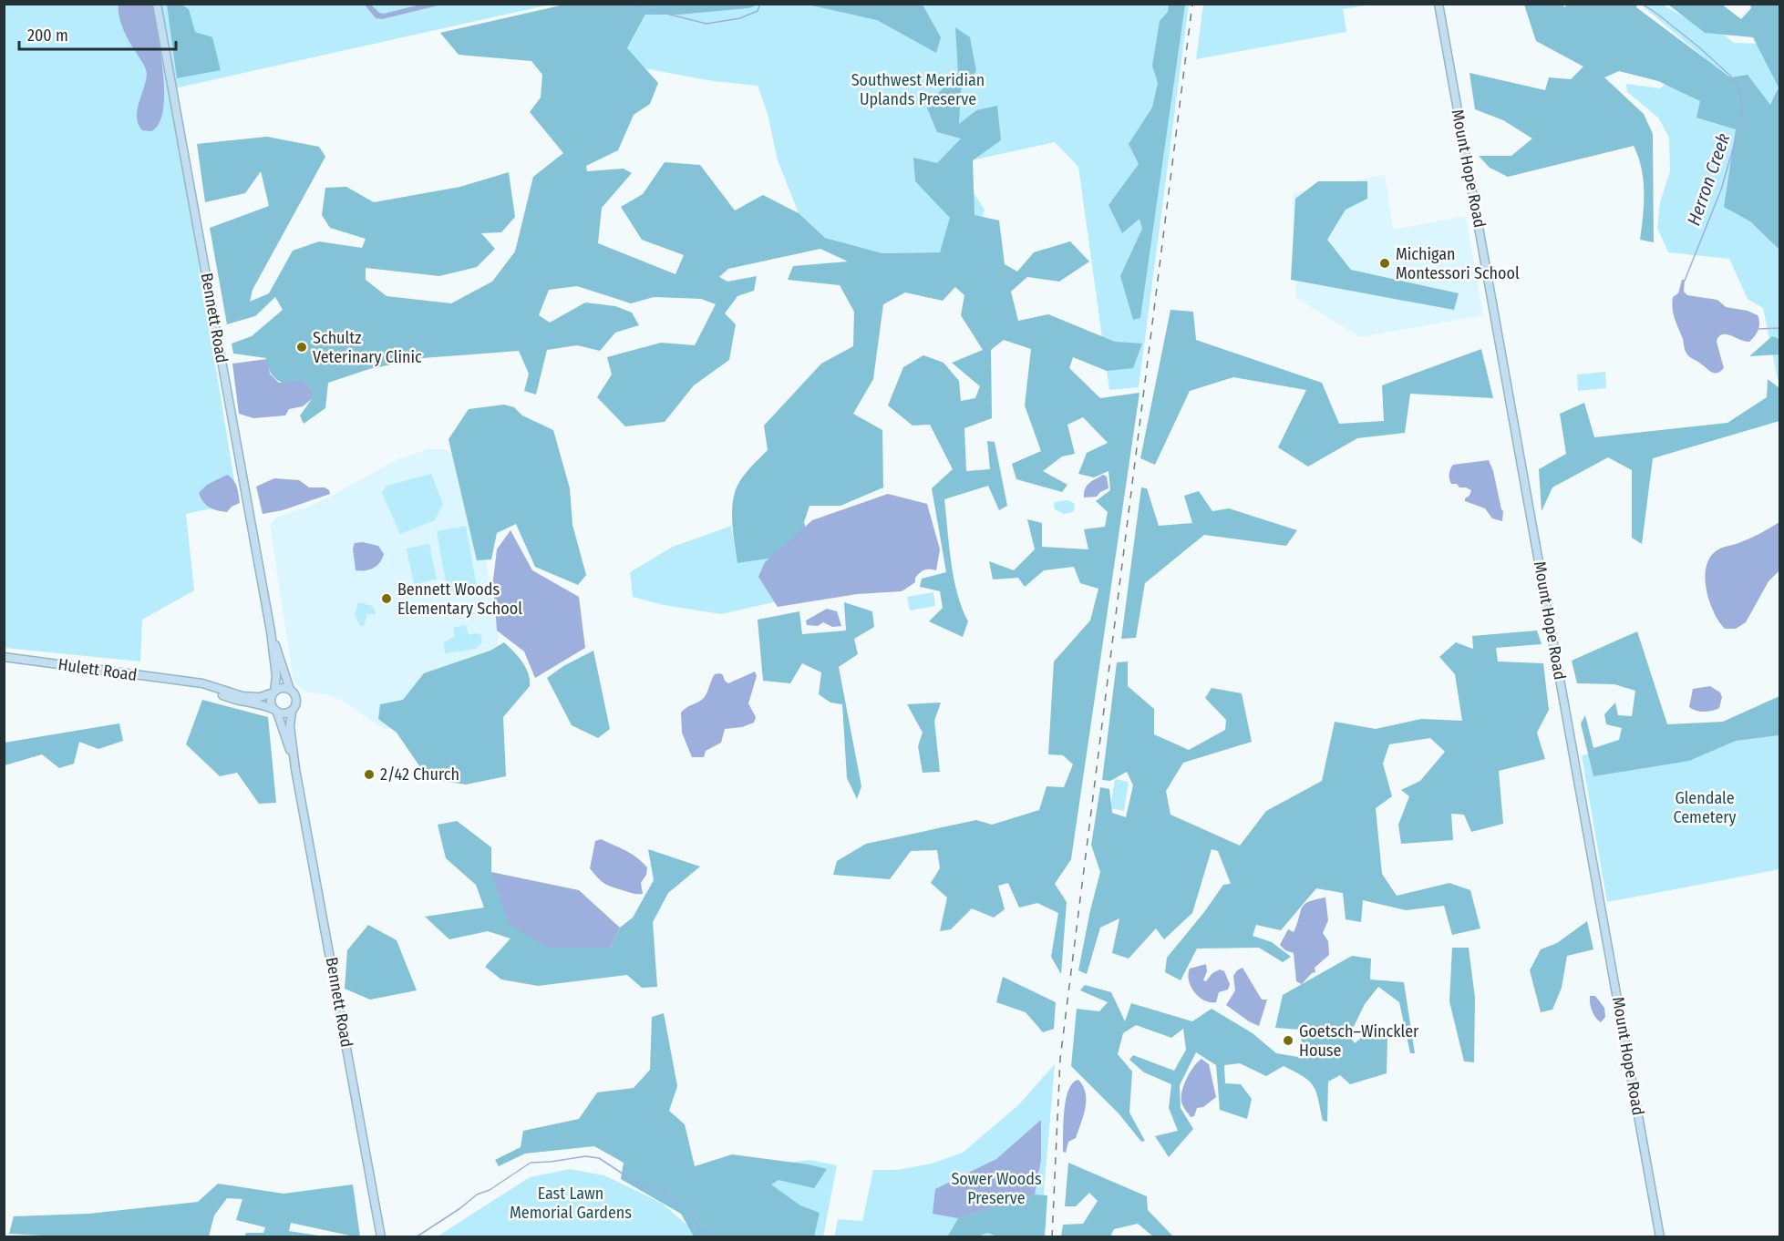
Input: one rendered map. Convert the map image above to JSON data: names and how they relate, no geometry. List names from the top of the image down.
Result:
{
  "streets": {
    "street": ["Mount Hope Road", "Bennett Road", "Hulett Road"]
  },
  "crossings": [
    ["Bennett Road", "Hulett Road"]
  ],
  "water": ["Herron Creek"],
  "parks": [
    "Southwest Meridian Uplands Preserve",
    "Glendale Cemetery",
    "Sower Woods Preserve",
    "East Lawn Memorial Gardens"
  ],
  "places": [
    "Michigan Montessori School",
    "Schultz Veterinary Clinic",
    "Bennett Woods Elementary School",
    "2/42 Church",
    "Goetsch–Winckler House"
  ],
  "scale_bar": "200 m"
}
